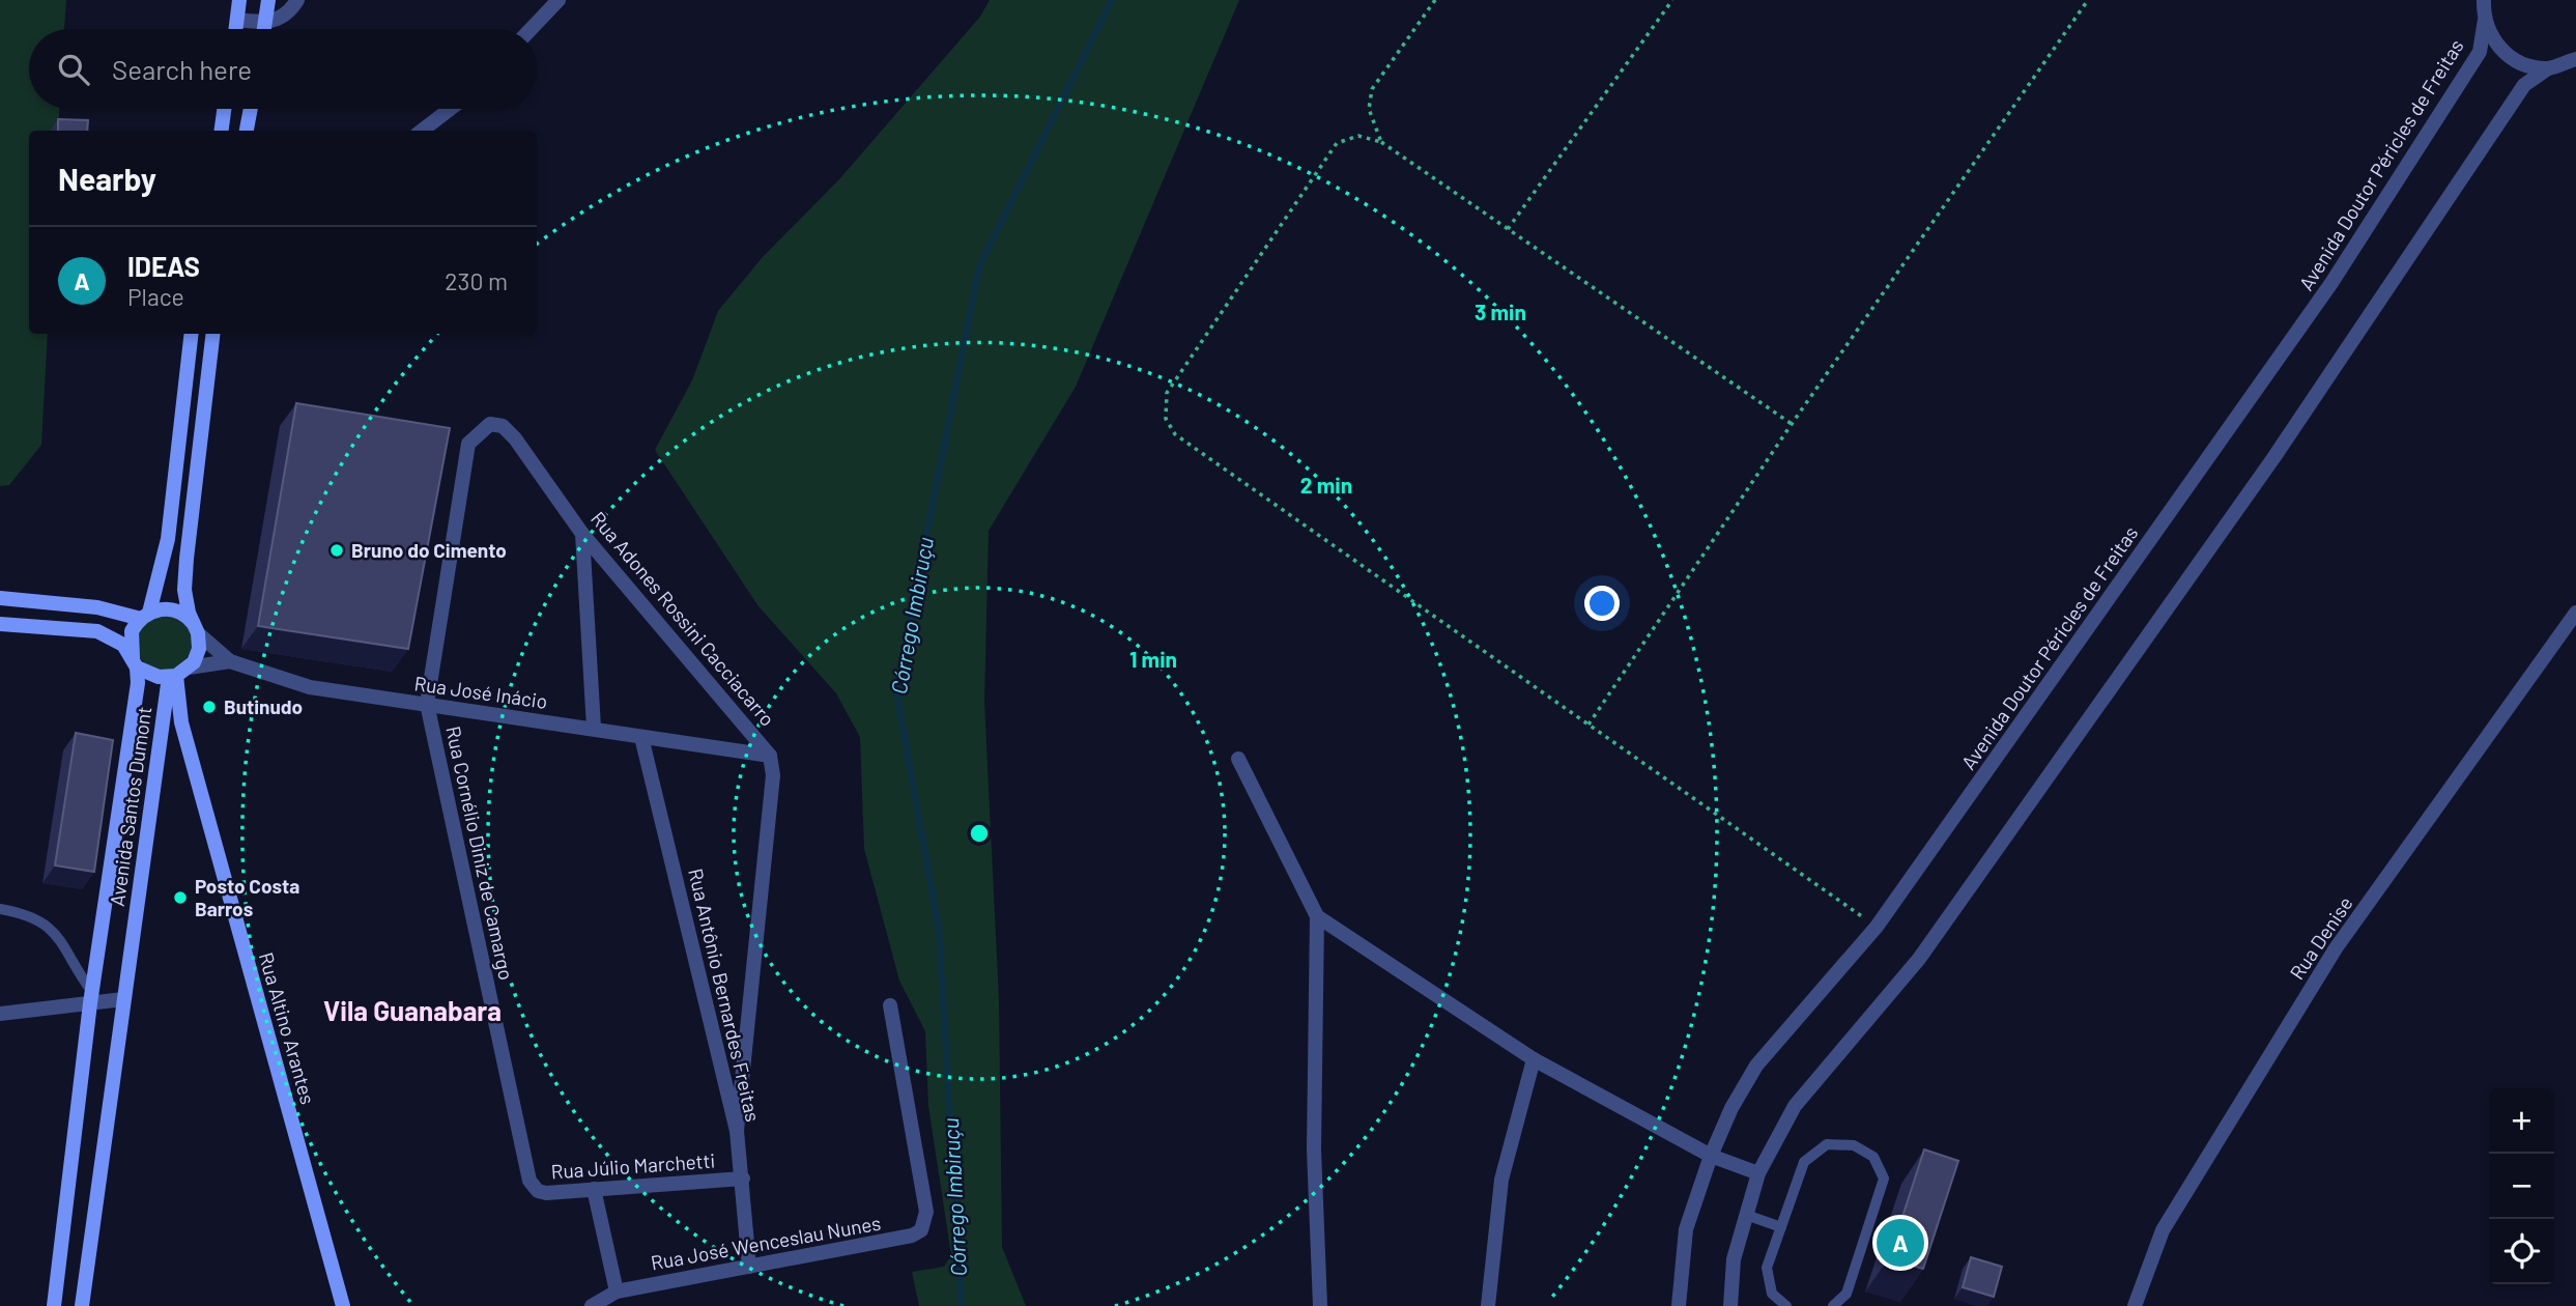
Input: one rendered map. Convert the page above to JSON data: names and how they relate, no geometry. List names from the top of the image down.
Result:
{
  "streets": {
    "street": [
      "Avenida Doutor Péricles de Freitas",
      "Rua Adones Rossini Cacciacarro",
      "Rua José Inácio",
      "Avenida Santos Dumont",
      "Rua Cornélio Diniz de Camargo",
      "Rua Denise",
      "Rua Antônio Bernardes Freitas",
      "Rua Altino Arantes",
      "Rua Júlio Marchetti",
      "Rua José Wenceslau Nunes"
    ]
  },
  "crossings": [
    ["Rua Adones Rossini Cacciacarro", "Rua José Inácio"],
    ["Rua Adones Rossini Cacciacarro", "Rua Cornélio Diniz de Camargo"],
    ["Rua Adones Rossini Cacciacarro", "Rua Antônio Bernardes Freitas"],
    ["Rua José Inácio", "Avenida Santos Dumont"],
    ["Rua José Inácio", "Rua Cornélio Diniz de Camargo"],
    ["Rua José Inácio", "Rua Antônio Bernardes Freitas"],
    ["Rua José Inácio", "Rua Altino Arantes"],
    ["Avenida Santos Dumont", "Rua Altino Arantes"],
    ["Rua Cornélio Diniz de Camargo", "Rua Júlio Marchetti"],
    ["Rua Antônio Bernardes Freitas", "Rua Júlio Marchetti"],
    ["Rua Antônio Bernardes Freitas", "Rua José Wenceslau Nunes"]
  ],
  "districts": ["Vila Guanabara"],
  "water": ["Córrego Imbiruçu"],
  "places": ["Bruno do Cimento", "Butinudo", "Posto Costa Barros"],
  "page": {
    "search": "Search here",
    "heading": "Nearby",
    "list": [
      {
        "mark": "A",
        "name": "IDEAS",
        "note": "Place",
        "value": "230 m"
      }
    ],
    "map_buttons": ["+", "−"],
    "pins": "A"
  },
  "rings": ["3 min", "2 min", "1 min"]
}
